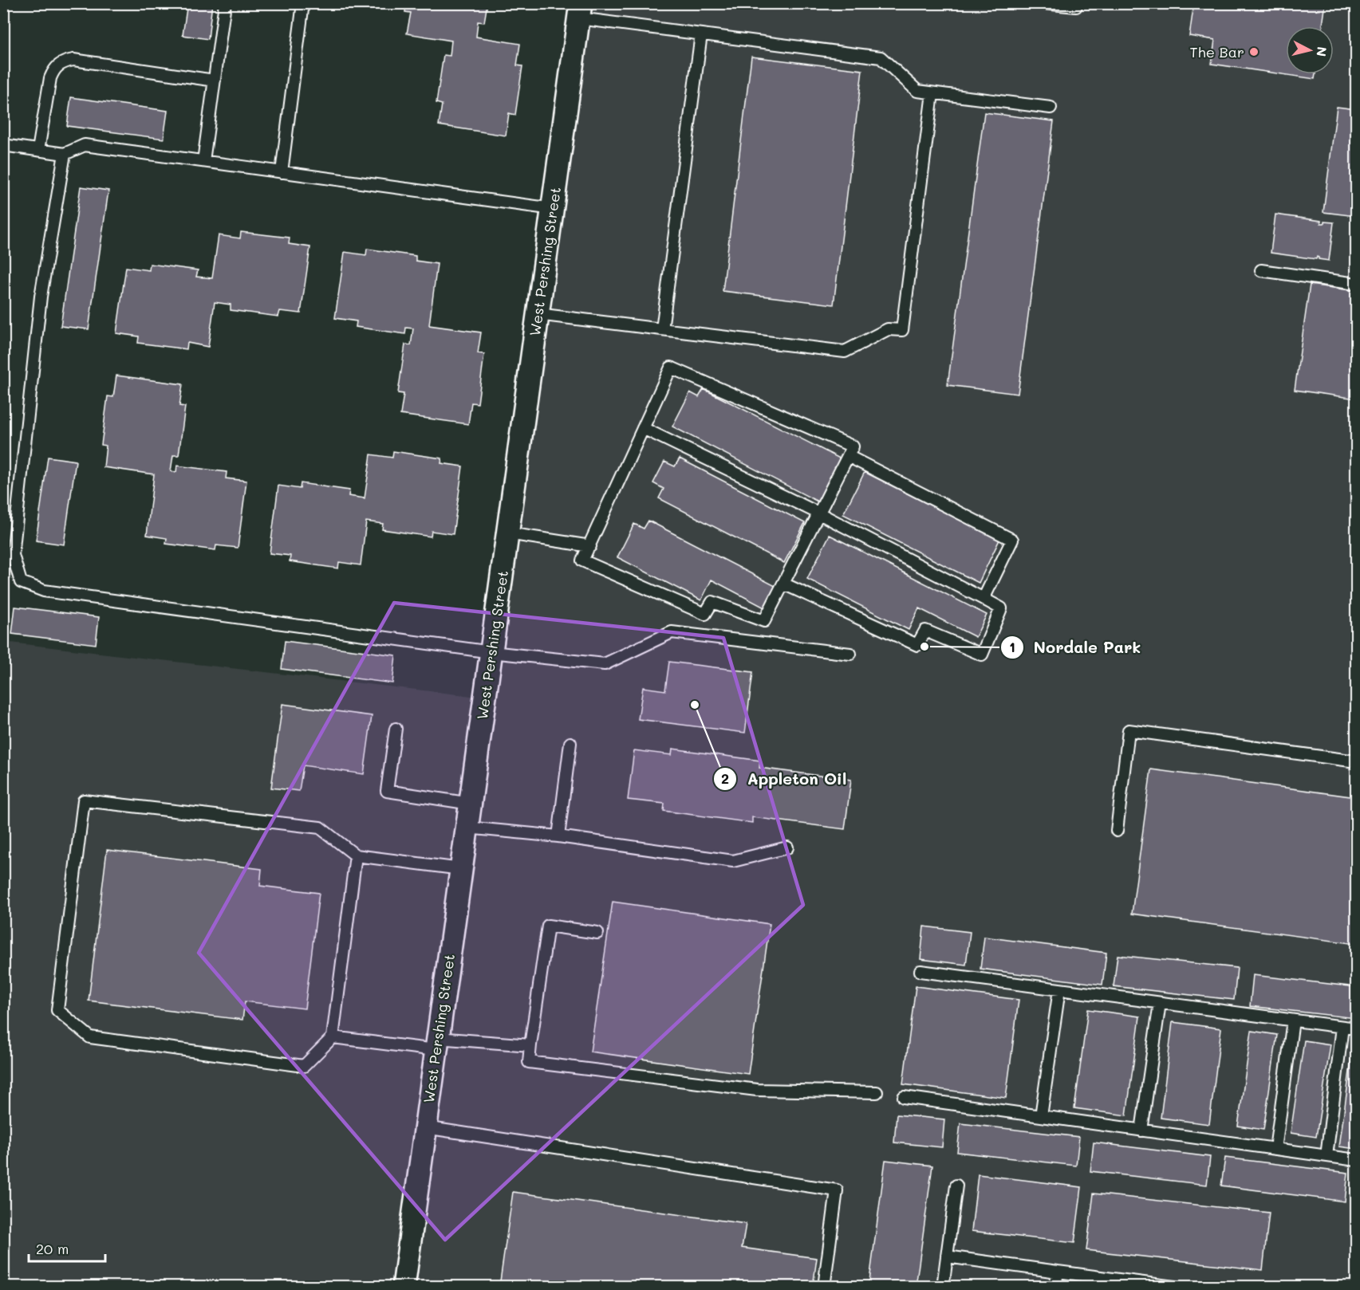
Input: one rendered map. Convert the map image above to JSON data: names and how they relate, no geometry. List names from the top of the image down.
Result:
{
  "streets": {
    "street": ["West Pershing Street"]
  },
  "places": ["The Bar", "Nordale Park", "Appleton Oil"],
  "scale_bar": "20 m",
  "north": "right"
}
